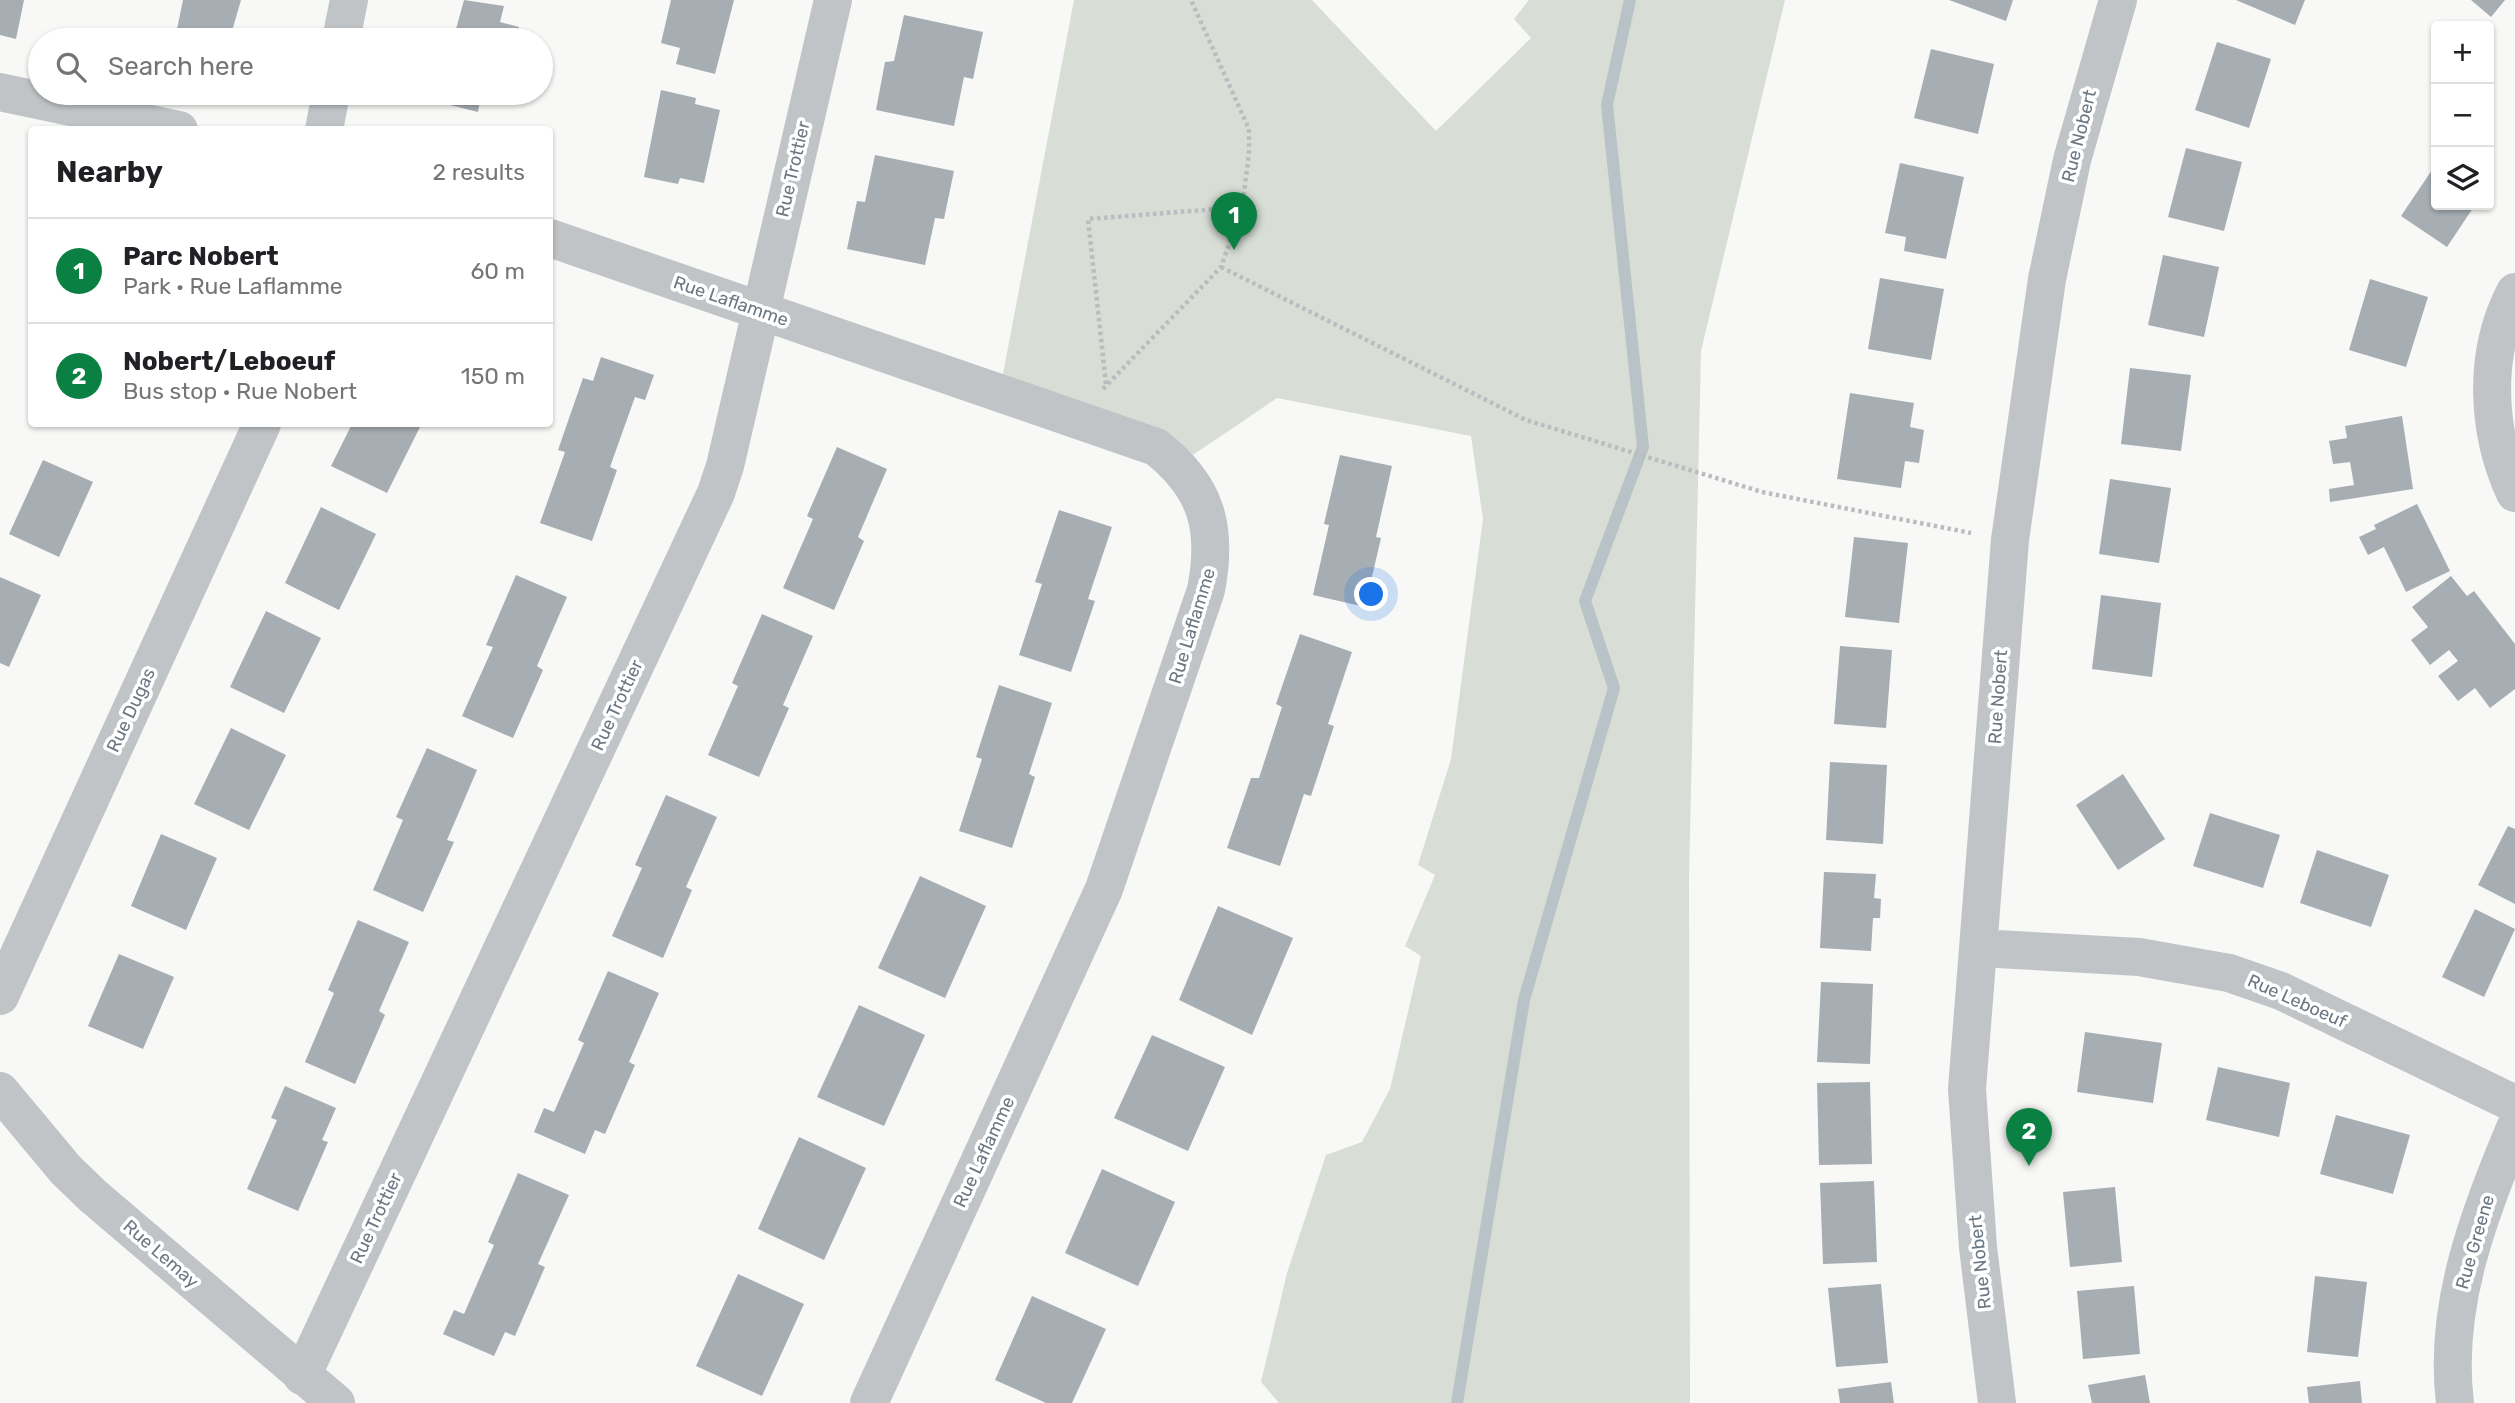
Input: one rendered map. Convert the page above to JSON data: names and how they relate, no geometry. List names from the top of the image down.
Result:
{
  "streets": {
    "street": [
      "Rue Nobert",
      "Rue Trottier",
      "Rue Laflamme",
      "Rue Dugas",
      "Rue Leboeuf",
      "Rue Greene",
      "Rue Lemay"
    ]
  },
  "crossings": [
    ["Rue Nobert", "Rue Leboeuf"],
    ["Rue Trottier", "Rue Laflamme"],
    ["Rue Trottier", "Rue Lemay"]
  ],
  "page": {
    "map_buttons": ["+", "−"],
    "search": "Search here",
    "heading": ["Nearby", "2 results"],
    "pins": ["1", "2"],
    "list": [
      {
        "mark": "1",
        "name": "Parc Nobert",
        "note": "Park · Rue Laflamme",
        "value": "60 m"
      },
      {
        "mark": "2",
        "name": "Nobert/Leboeuf",
        "note": "Bus stop · Rue Nobert",
        "value": "150 m"
      }
    ]
  }
}
